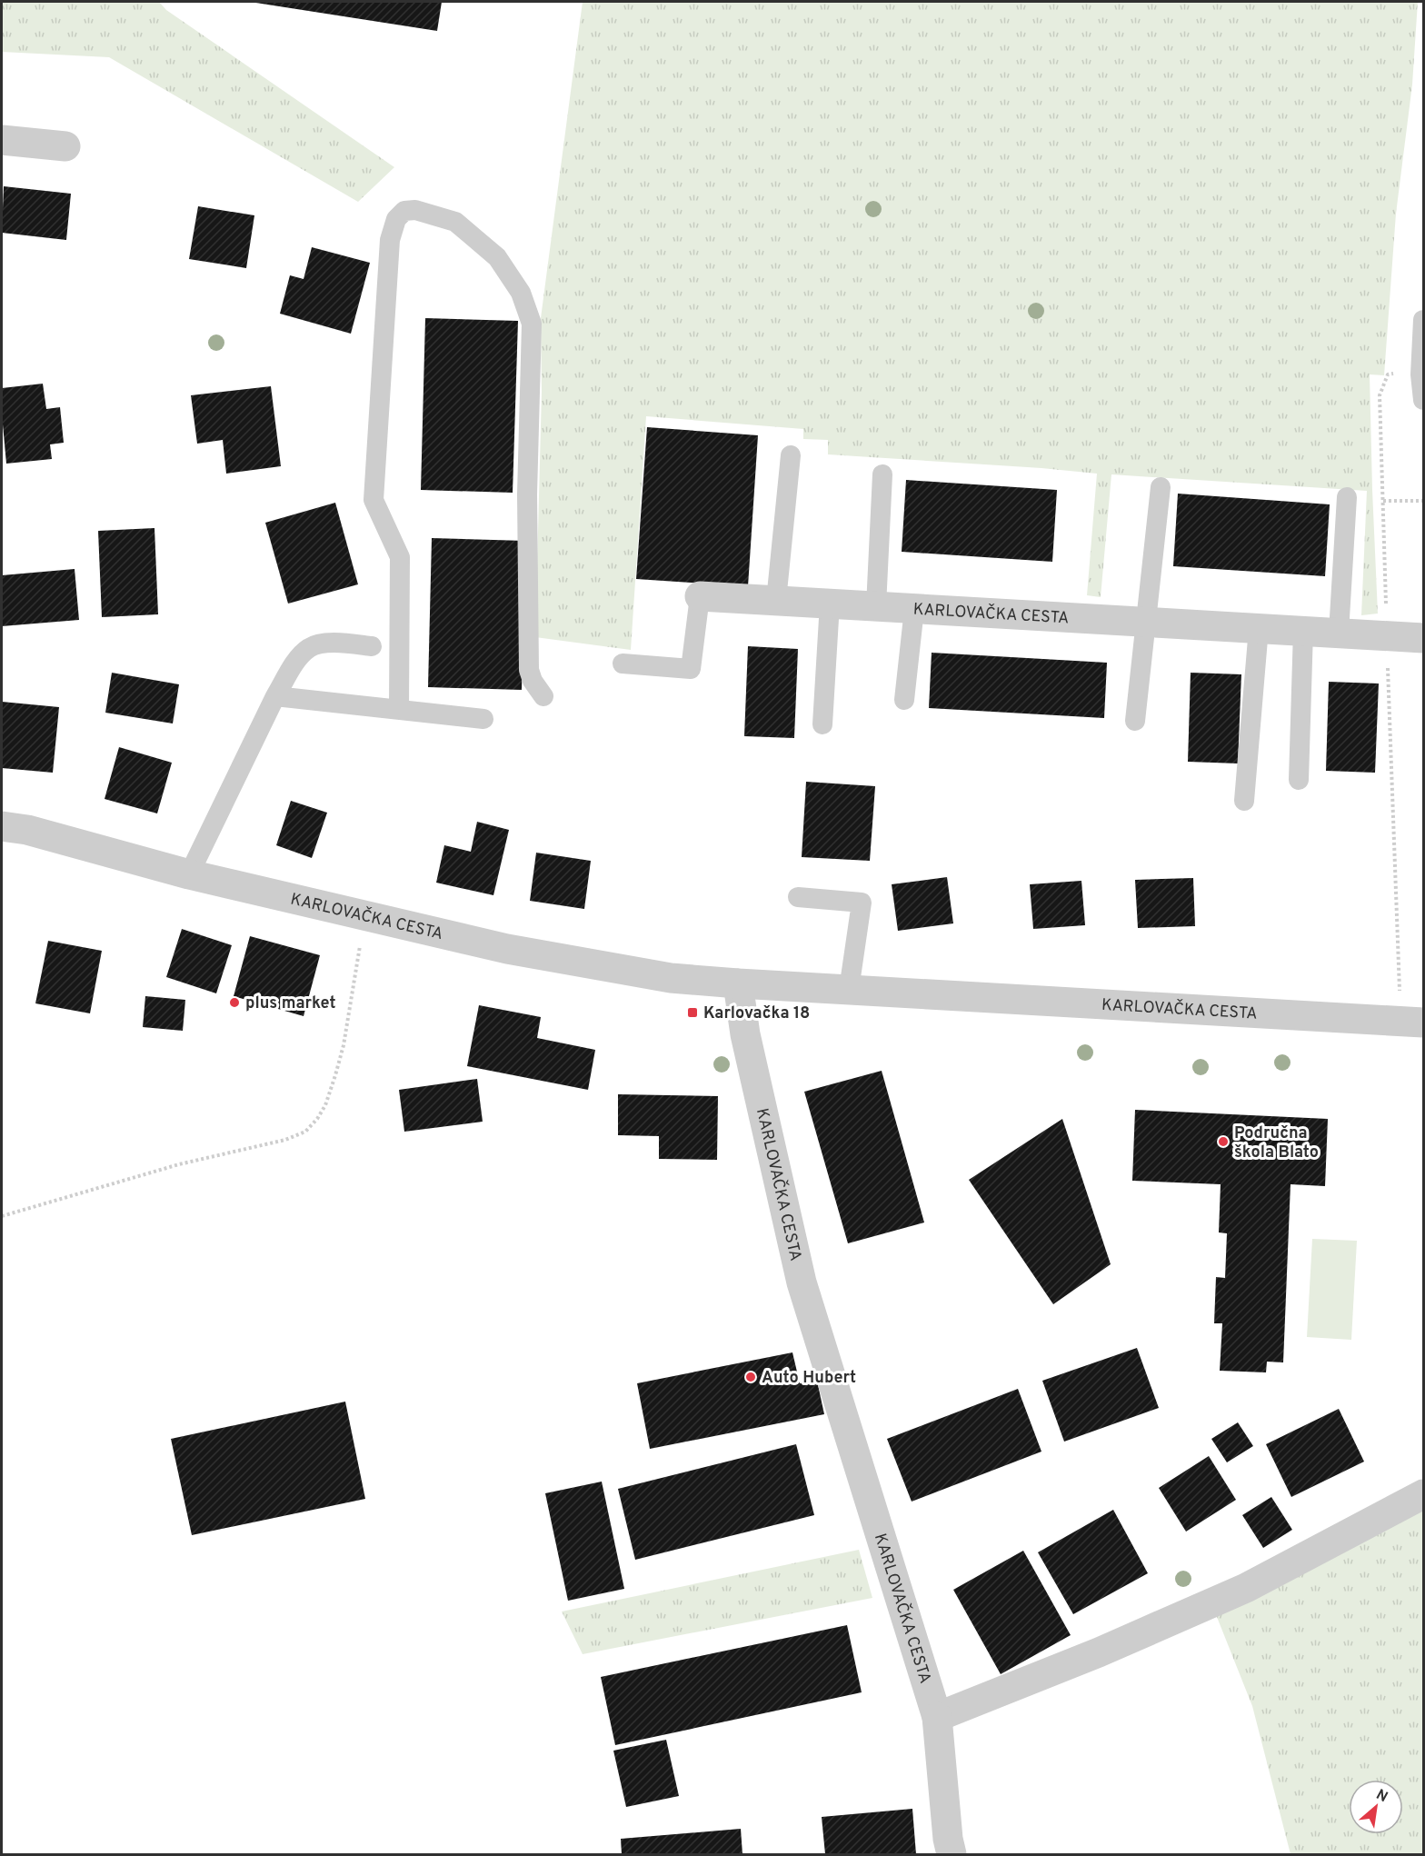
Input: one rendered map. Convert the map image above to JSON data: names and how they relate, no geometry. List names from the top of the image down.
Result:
{
  "streets": {
    "street": ["KARLOVAČKA CESTA"]
  },
  "places": {
    "other": ["plus market", "Područna škola Blato", "Auto Hubert"],
    "transit": ["Karlovačka 18"]
  },
  "north": "top right"
}
